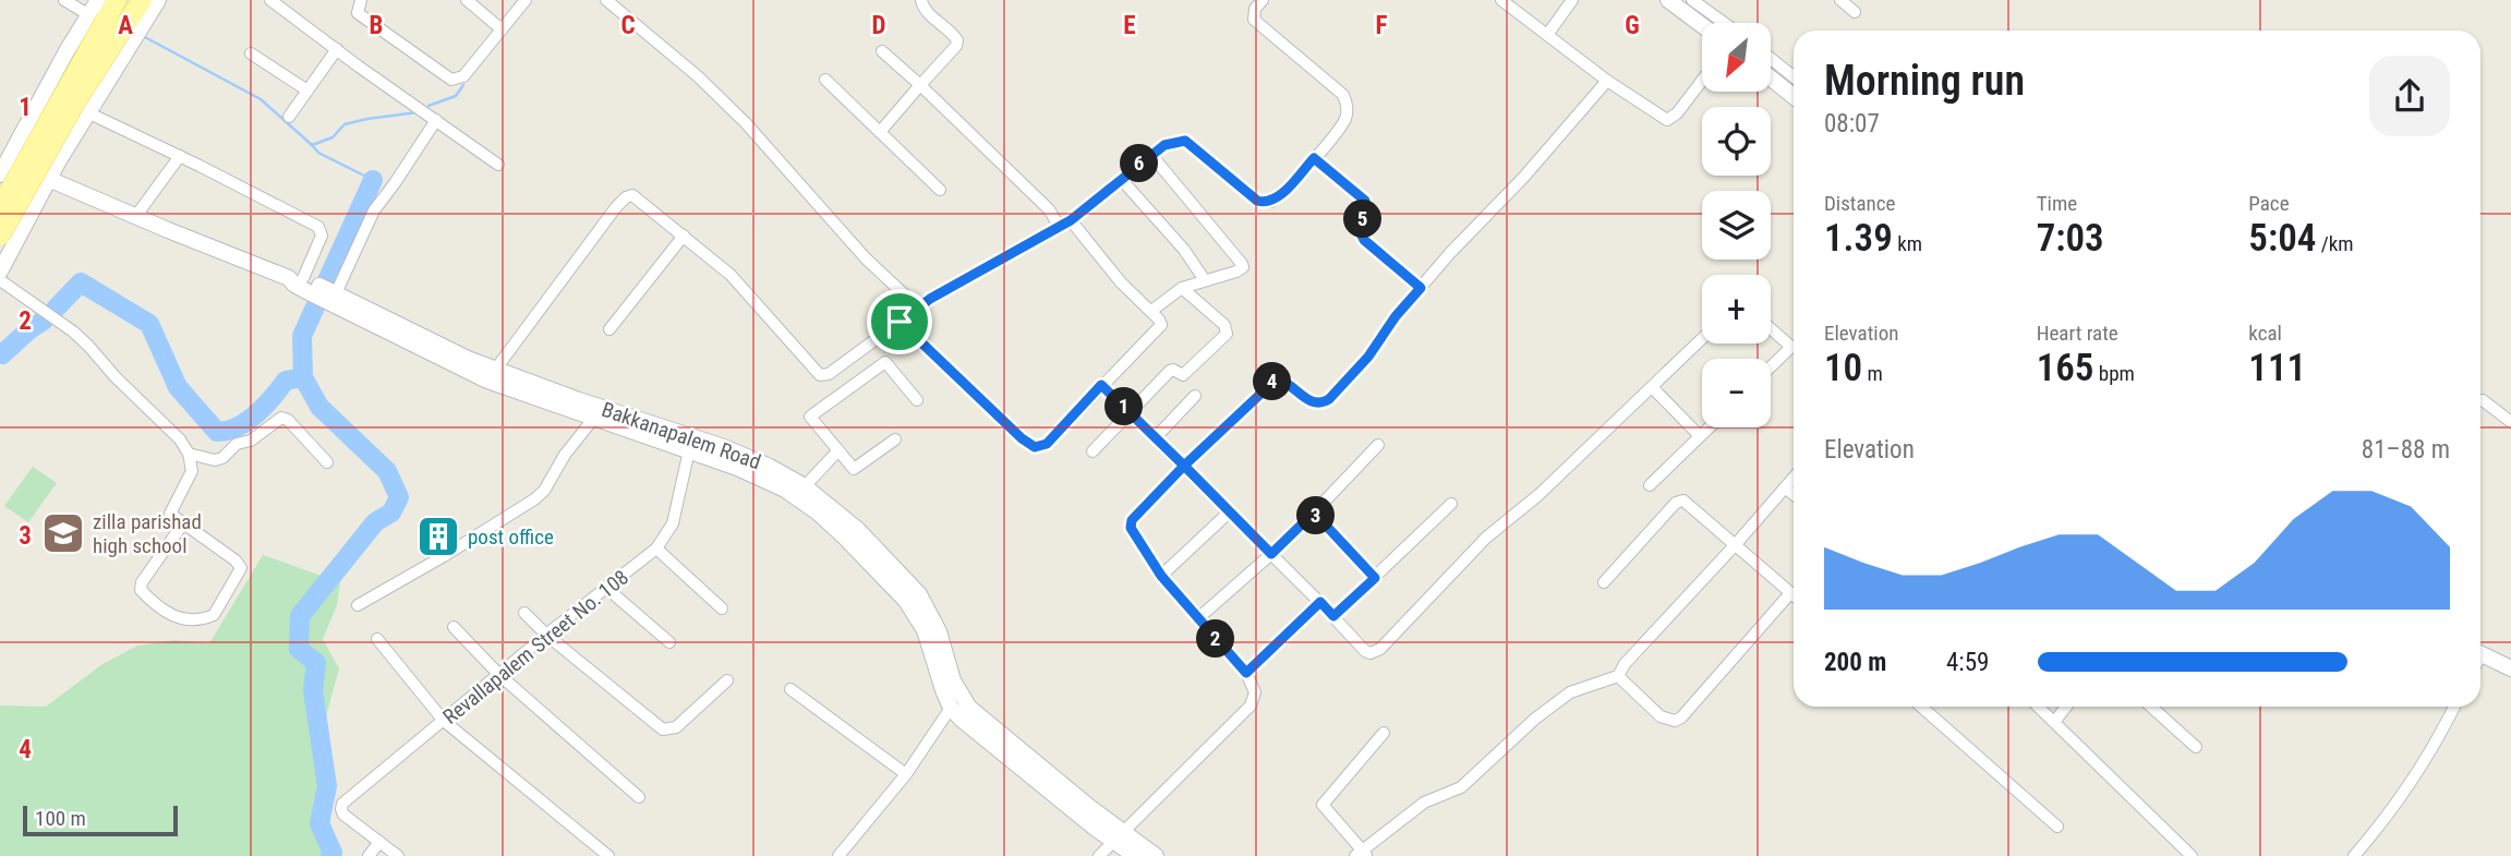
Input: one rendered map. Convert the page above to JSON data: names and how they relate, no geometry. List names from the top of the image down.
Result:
{
  "streets": {
    "street": ["Bakkanapalem Road", "Revallapalem Street No. 108"]
  },
  "places": {
    "school or university": ["zilla parishad high school"],
    "building": ["post office"]
  },
  "scale_bar": "100 m",
  "north": "bottom left",
  "page": {
    "map_buttons": ["+", "−"],
    "heading": ["Morning run", "08:07"],
    "pins": [
      "6",
      "5",
      "4",
      "1",
      "3",
      "2"
    ],
    "stats": [
      ["Distance", "1.39 km"],
      ["Time", "7:03"],
      ["Pace", "5:04 /km"],
      ["Elevation", "10 m"],
      ["Heart rate", "165 bpm"],
      ["kcal", "111"]
    ],
    "chart": ["Elevation", "81–88 m"],
    "list": [
      {
        "name": "200 m",
        "note": "4:59"
      }
    ],
    "scale": "100 m"
  },
  "grid": {
    "columns": [
      "A",
      "B",
      "C",
      "D",
      "E",
      "F",
      "G"
    ],
    "rows": [
      "1",
      "2",
      "3",
      "4"
    ]
  }
}
